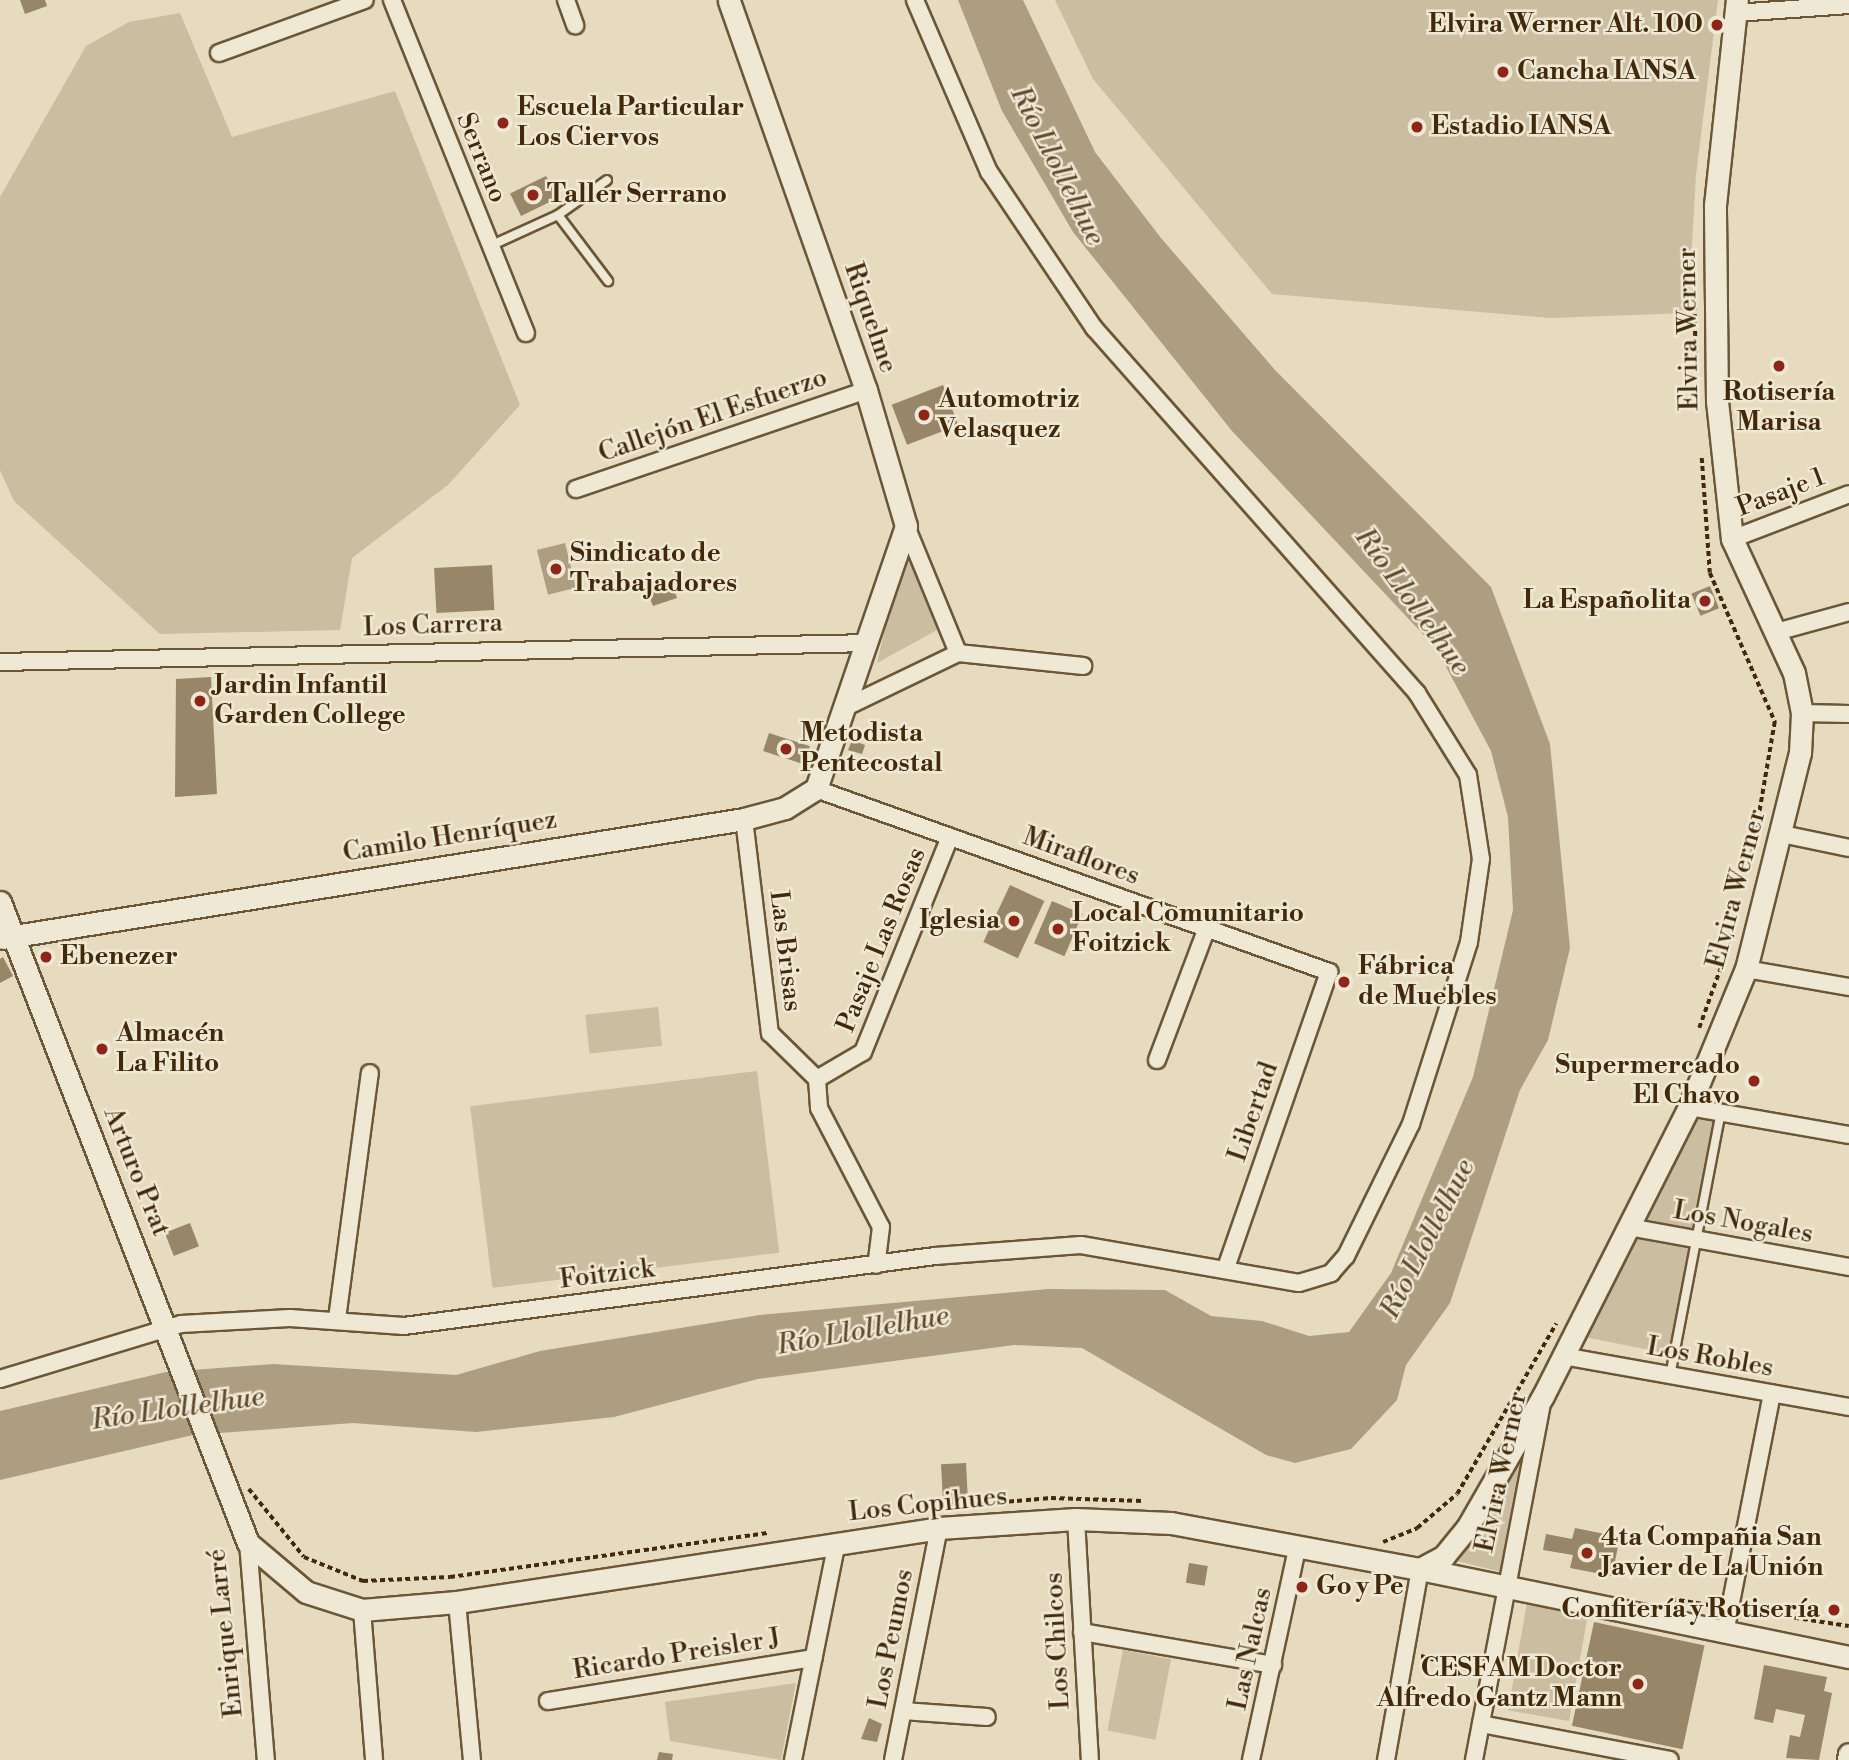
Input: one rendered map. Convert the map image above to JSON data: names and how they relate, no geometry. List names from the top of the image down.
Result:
{
  "streets": {
    "main road": [
      "Riquelme",
      "Elvira Werner",
      "Camilo Henríquez",
      "Arturo Prat",
      "Los Copihues",
      "Enrique Larré"
    ],
    "street": [
      "Serrano",
      "Callejón El Esfuerzo",
      "Pasaje 1",
      "Los Carrera",
      "Miraflores",
      "Pasaje Las Rosas",
      "Las Brisas",
      "Libertad",
      "Los Nogales",
      "Foitzick",
      "Los Robles",
      "Los Peumos",
      "Los Chilcos",
      "Las Nalcas",
      "Ricardo Preisler J"
    ]
  },
  "crossings": [
    ["Riquelme", "Callejón El Esfuerzo"],
    ["Elvira Werner", "Pasaje 1"],
    ["Elvira Werner", "Los Nogales"],
    ["Elvira Werner", "Los Robles"],
    ["Elvira Werner", "Los Copihues"],
    ["Camilo Henríquez", "Miraflores"],
    ["Camilo Henríquez", "Las Brisas"],
    ["Camilo Henríquez", "Arturo Prat"],
    ["Miraflores", "Pasaje Las Rosas"],
    ["Miraflores", "Libertad"],
    ["Pasaje Las Rosas", "Las Brisas"],
    ["Libertad", "Foitzick"],
    ["Arturo Prat", "Foitzick"],
    ["Arturo Prat", "Enrique Larré"],
    ["Los Copihues", "Enrique Larré"],
    ["Los Copihues", "Los Peumos"],
    ["Los Copihues", "Los Chilcos"],
    ["Los Copihues", "Las Nalcas"]
  ],
  "water": ["Río Llollelhue"],
  "places": [
    "Elvira Werner Alt. 100",
    "Cancha IANSA",
    "Escuela Particular Los Ciervos",
    "Estadio IANSA",
    "Taller Serrano",
    "Rotisería Marisa",
    "Automotriz Velasquez",
    "Sindicato de Trabajadores",
    "La Españolita",
    "Jardin Infantil Garden College",
    "Metodista Pentecostal",
    "Iglesia",
    "Local Comunitario Foitzick",
    "Ebenezer",
    "Fábrica de Muebles",
    "Almacén La Filito",
    "Supermercado El Chavo",
    "4ta Compañia San Javier de La Unión",
    "Go y Pe",
    "Confitería y Rotisería",
    "CESFAM Doctor Alfredo Gantz Mann"
  ]
}
